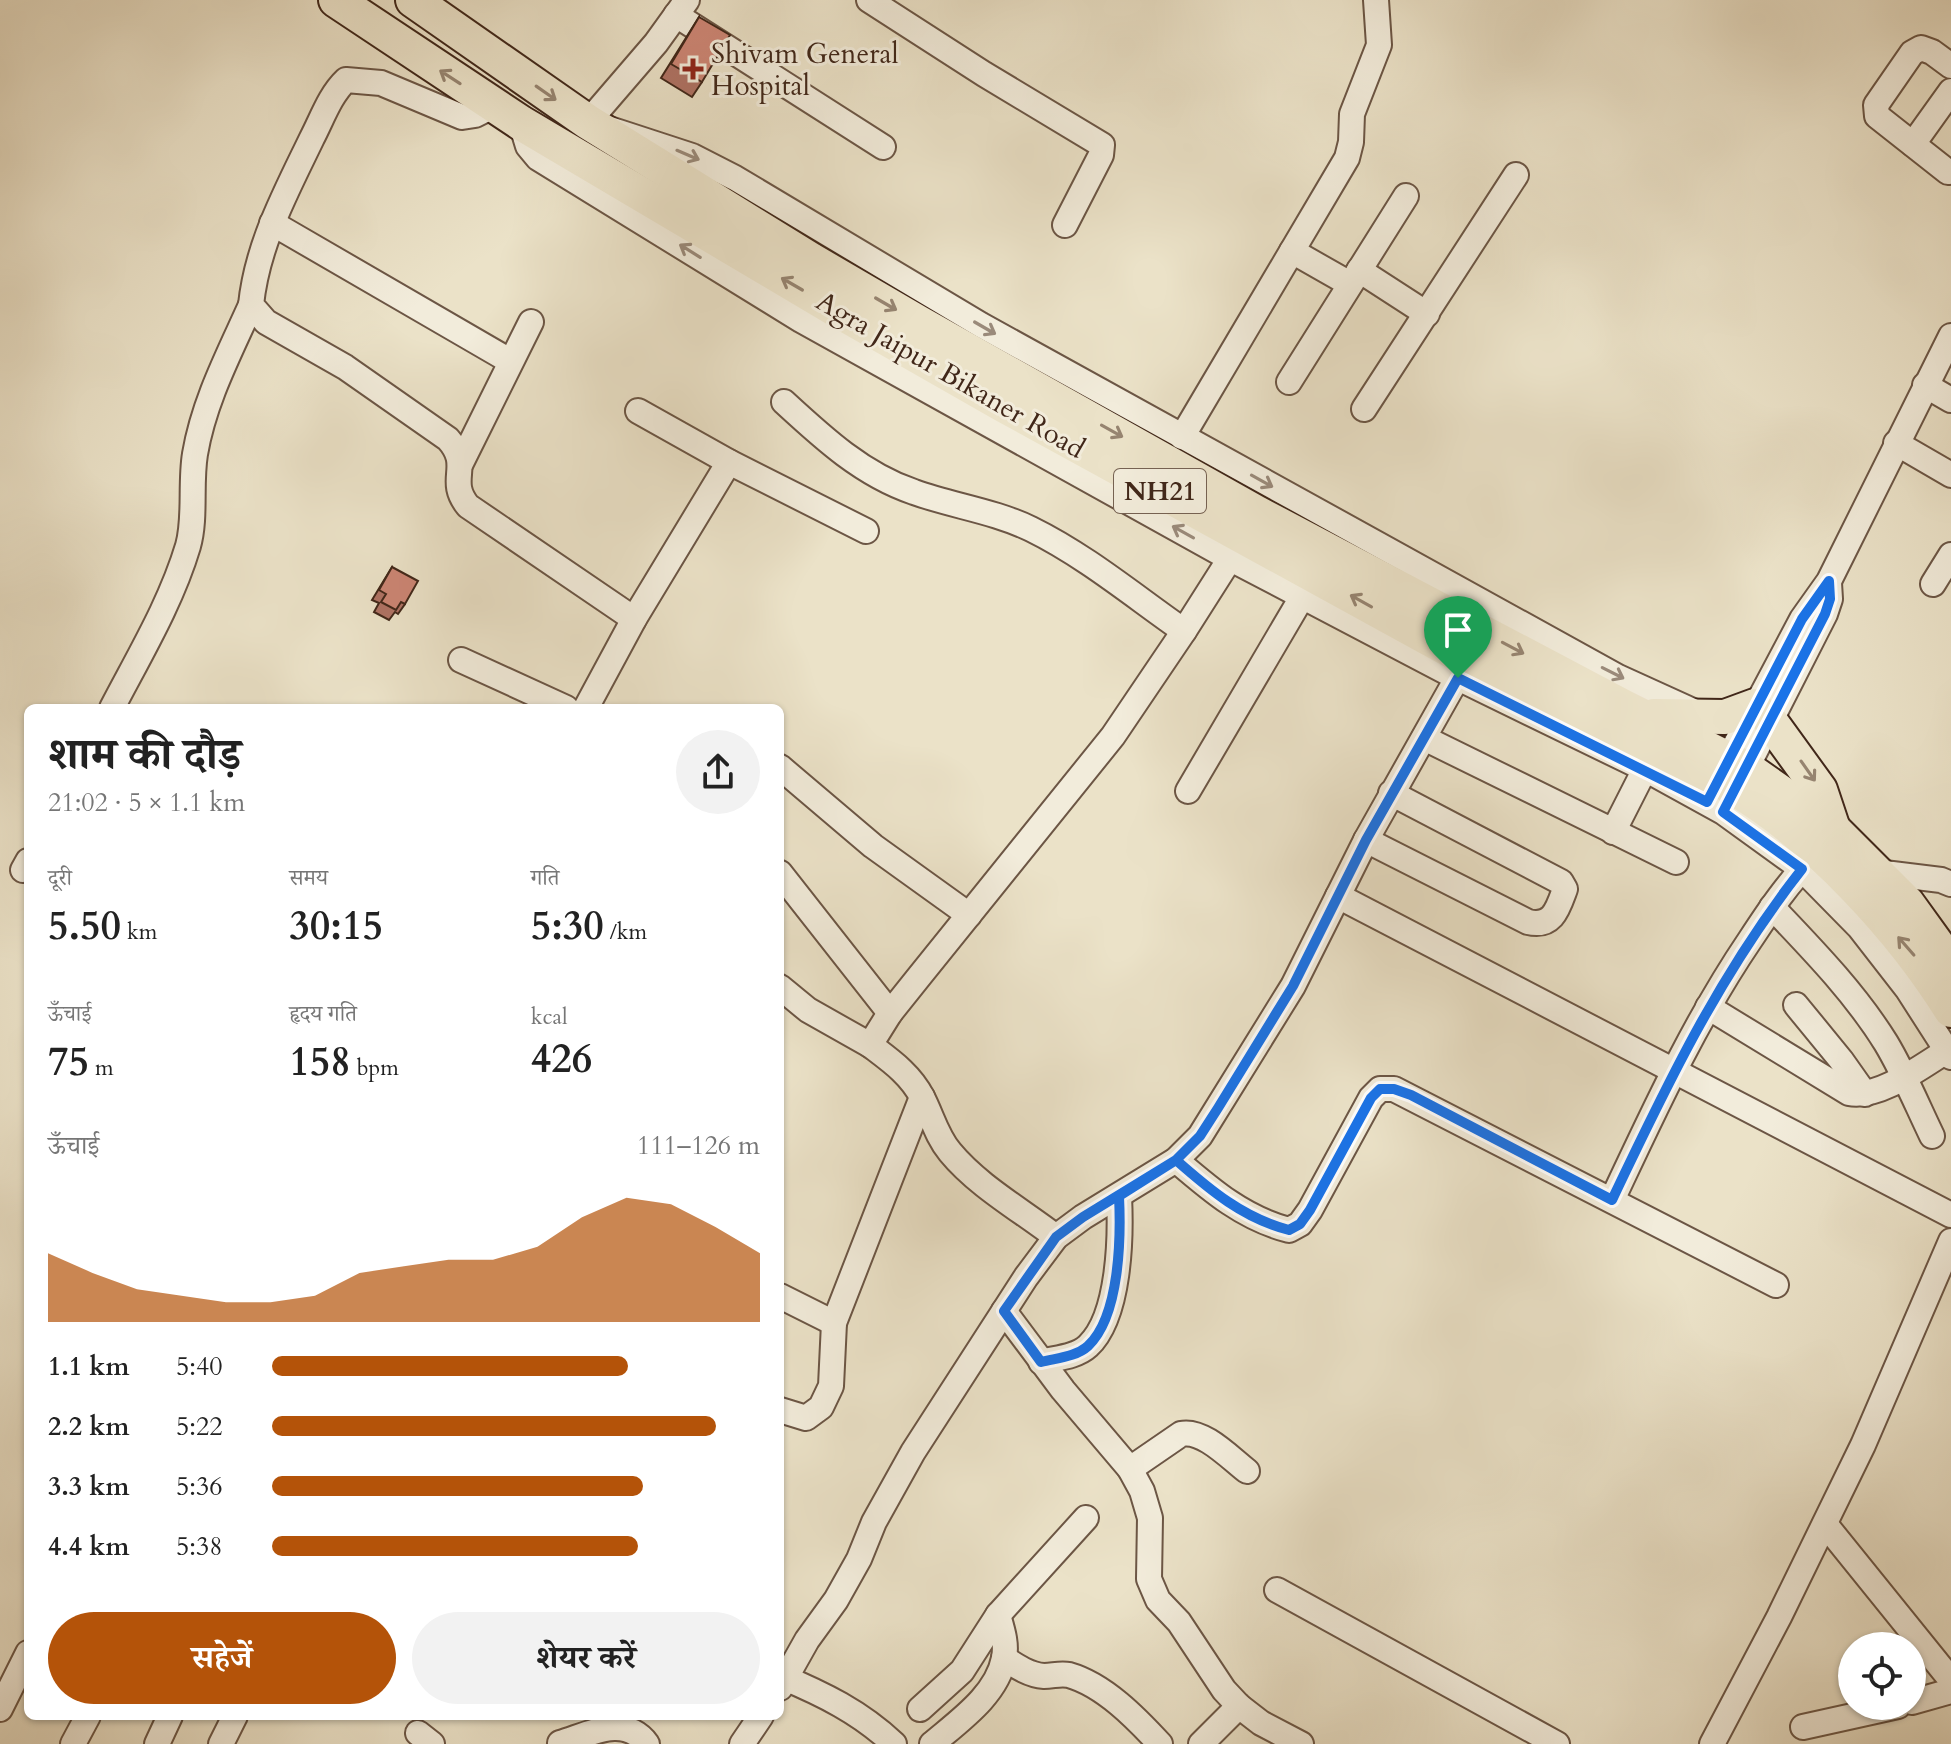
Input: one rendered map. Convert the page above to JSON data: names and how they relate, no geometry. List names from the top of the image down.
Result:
{
  "streets": {
    "highway": ["Agra Jaipur Bikaner Road", "NH21"]
  },
  "places": {
    "health": ["Shivam General Hospital"]
  },
  "page": {
    "heading": ["शाम की दौड़", "21:02 · 5 × 1.1 km"],
    "stats": [
      ["दूरी", "5.50 km"],
      ["समय", "30:15"],
      ["गति", "5:30 /km"],
      ["ऊँचाई", "75 m"],
      ["हृदय गति", "158 bpm"],
      ["kcal", "426"]
    ],
    "chart": ["ऊँचाई", "111–126 m"],
    "list": [
      {
        "name": "1.1 km",
        "note": "5:40"
      },
      {
        "name": "2.2 km",
        "note": "5:22"
      },
      {
        "name": "3.3 km",
        "note": "5:36"
      },
      {
        "name": "4.4 km",
        "note": "5:38"
      }
    ],
    "buttons": ["सहेजें", "शेयर करें"]
  }
}
